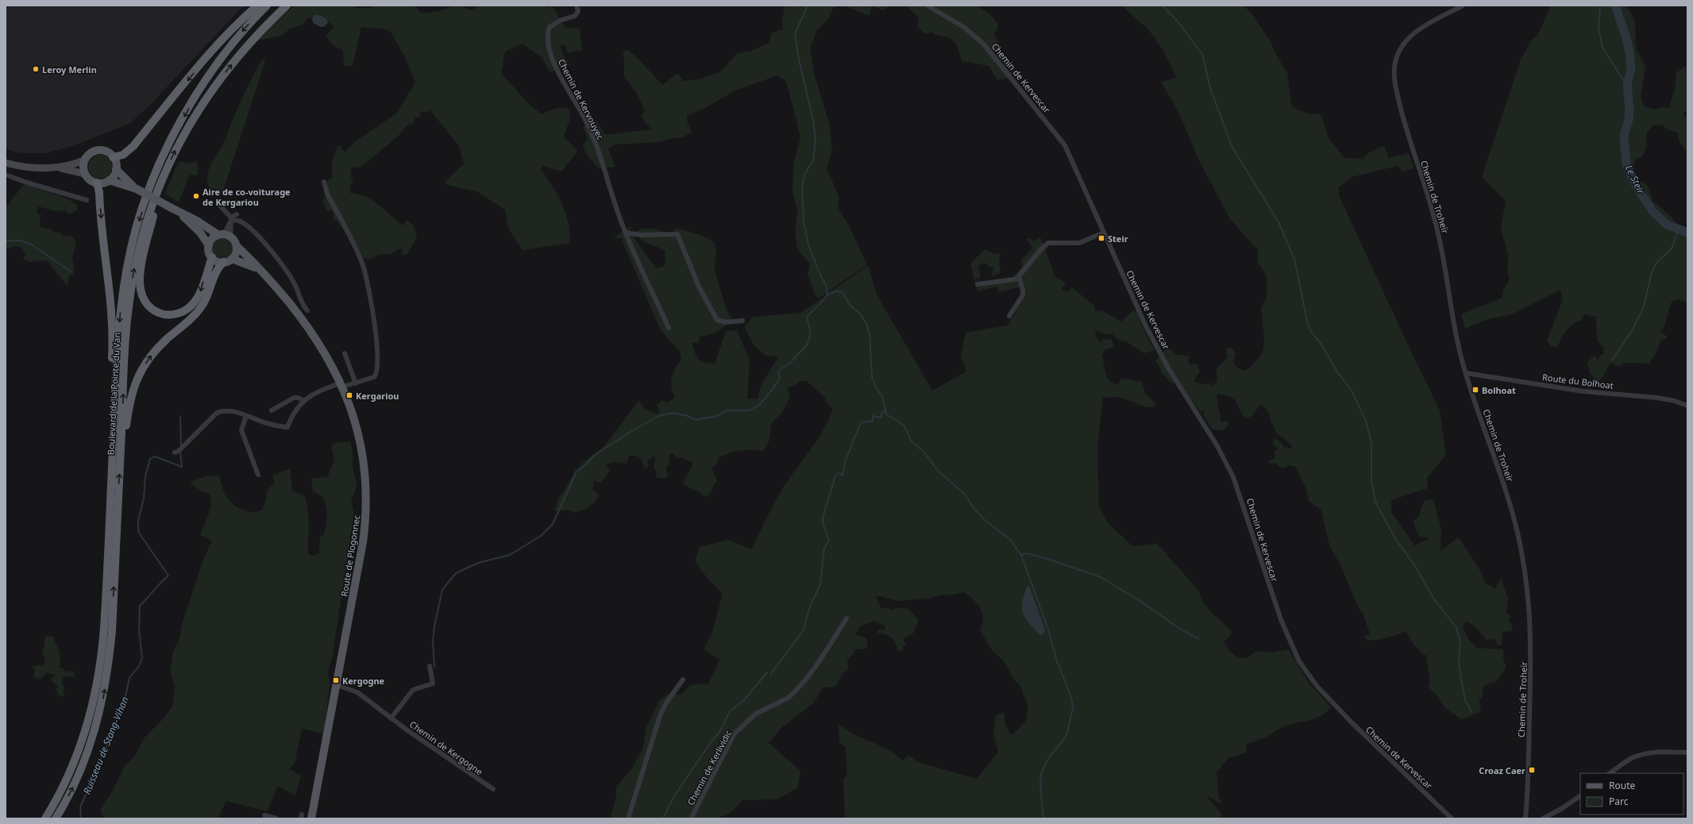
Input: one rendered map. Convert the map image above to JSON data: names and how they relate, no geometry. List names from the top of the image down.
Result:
{
  "streets": {
    "highway": ["Boulevard de la Pointe du Van"],
    "main road": ["Route de Plogonnec"],
    "street": [
      "Chemin de Kervescar",
      "Chemin de Kervouyec",
      "Chemin de Troheïr",
      "Route du Bolhoat",
      "Chemin de Kergogne",
      "Chemin de Kerlividic"
    ]
  },
  "crossings": [
    ["Chemin de Troheïr", "Route du Bolhoat"],
    ["Route de Plogonnec", "Chemin de Kergogne"]
  ],
  "water": ["Le Steir", "Ruisseau de Stang-Vihan"],
  "places": {
    "other": ["Leroy Merlin", "Aire de co-voiturage de Kergariou"],
    "transit": [
      "Steir",
      "Bolhoat",
      "Kergariou",
      "Kergogne",
      "Croaz Caer"
    ]
  },
  "legend": ["Route", "Parc"]
}
